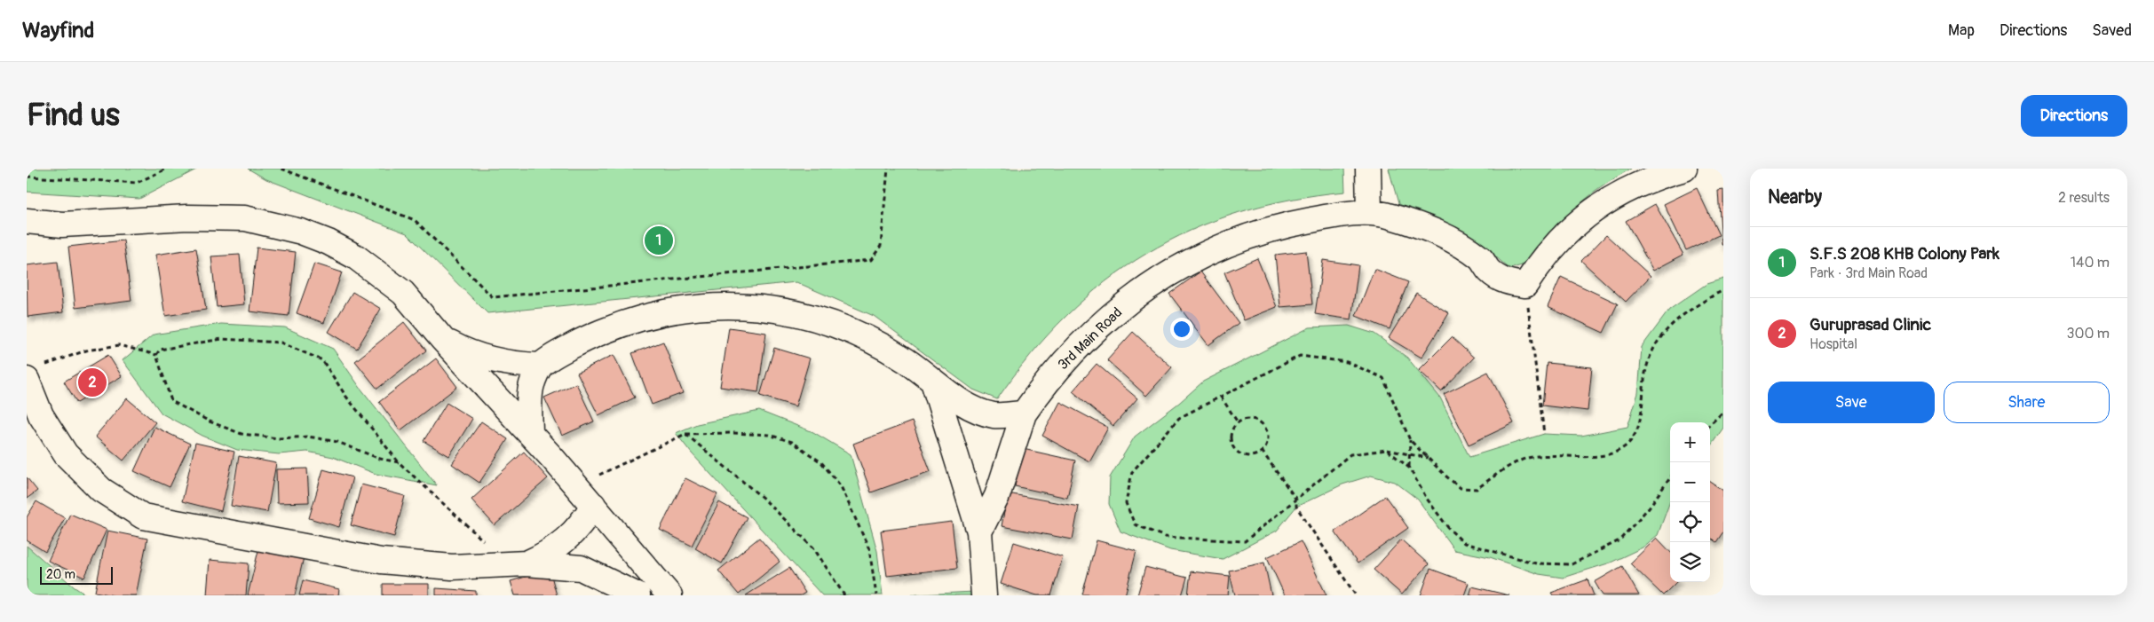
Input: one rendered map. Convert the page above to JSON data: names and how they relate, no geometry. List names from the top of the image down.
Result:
{
  "streets": {
    "street": ["3rd Main Road"]
  },
  "scale_bar": "20 m",
  "page": {
    "header": "Wayfind",
    "nav": ["Map", "Directions", "Saved"],
    "buttons": [
      "Directions",
      ["Save", "Share"]
    ],
    "title": "Find us",
    "heading": ["Nearby", "2 results"],
    "pins": ["1", "2"],
    "list": [
      {
        "mark": "1",
        "name": "S.F.S 208 KHB Colony Park",
        "note": "Park · 3rd Main Road",
        "value": "140 m"
      },
      {
        "mark": "2",
        "name": "Guruprasad Clinic",
        "note": "Hospital",
        "value": "300 m"
      }
    ],
    "map_buttons": ["+", "−"],
    "scale": "20 m"
  }
}
